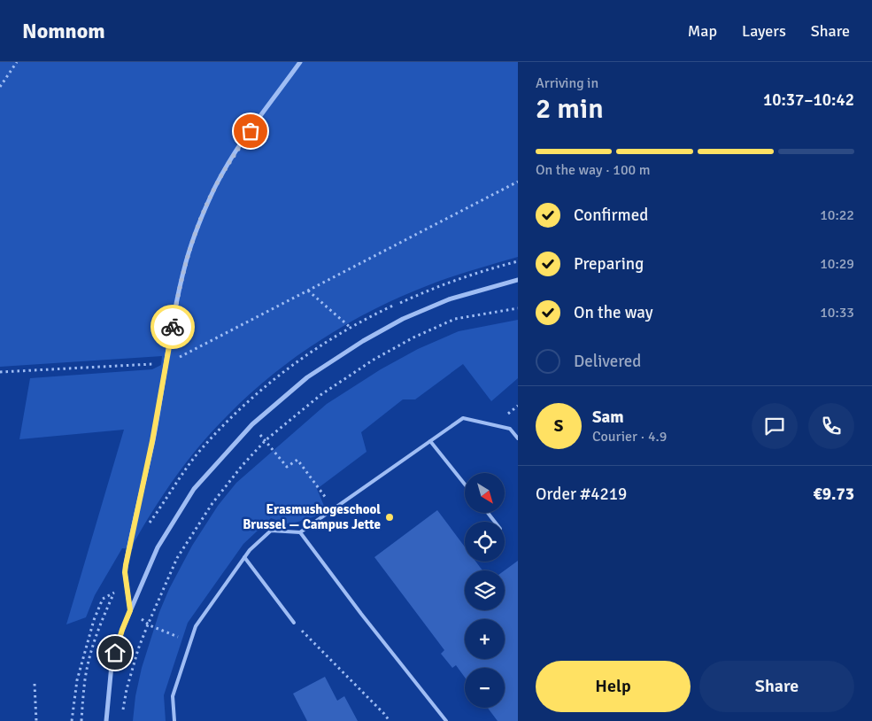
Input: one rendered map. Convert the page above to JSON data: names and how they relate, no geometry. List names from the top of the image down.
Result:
{
  "places": ["Erasmushogeschool Brussel — Campus Jette"],
  "north": "bottom right",
  "page": {
    "header": "Nomnom",
    "nav": ["Map", "Layers", "Share"],
    "heading": ["2 min", "Arriving in", "10:37–10:42"],
    "panel": [
      "Sam",
      "Courier · 4.9",
      "Order #4219",
      "€9.73"
    ],
    "bar": "On the way · 100 m",
    "list": [
      ["Confirmed", "10:22"],
      ["Preparing", "10:29"],
      ["On the way", "10:33"],
      "Delivered"
    ],
    "round": "S",
    "map_buttons": ["+", "−"],
    "buttons": ["Help", "Share"]
  }
}
